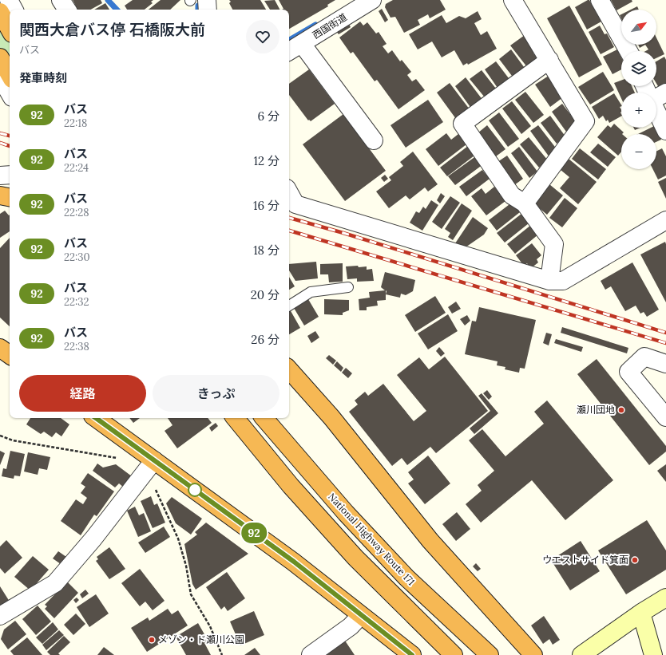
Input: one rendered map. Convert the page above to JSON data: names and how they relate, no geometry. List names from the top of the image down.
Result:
{
  "streets": {
    "highway": ["National Highway Route 171"],
    "street": ["西国街道"]
  },
  "places": ["瀬川団地", "ウエストサイド箕面", "メゾン・ド瀬川公園"],
  "lines": ["bus line 92"],
  "north": "top right",
  "page": {
    "on_map": "92",
    "map_buttons": ["+", "−"],
    "heading": [
      ["関西大倉バス停 石橋阪大前", "バス"],
      "発車時刻"
    ],
    "list": [
      {
        "mark": "92",
        "name": "バス",
        "note": "22:18",
        "value": "6 分"
      },
      {
        "mark": "92",
        "name": "バス",
        "note": "22:24",
        "value": "12 分"
      },
      {
        "mark": "92",
        "name": "バス",
        "note": "22:28",
        "value": "16 分"
      },
      {
        "mark": "92",
        "name": "バス",
        "note": "22:30",
        "value": "18 分"
      },
      {
        "mark": "92",
        "name": "バス",
        "note": "22:32",
        "value": "20 分"
      },
      {
        "mark": "92",
        "name": "バス",
        "note": "22:38",
        "value": "26 分"
      }
    ],
    "buttons": ["経路", "きっぷ"]
  }
}
